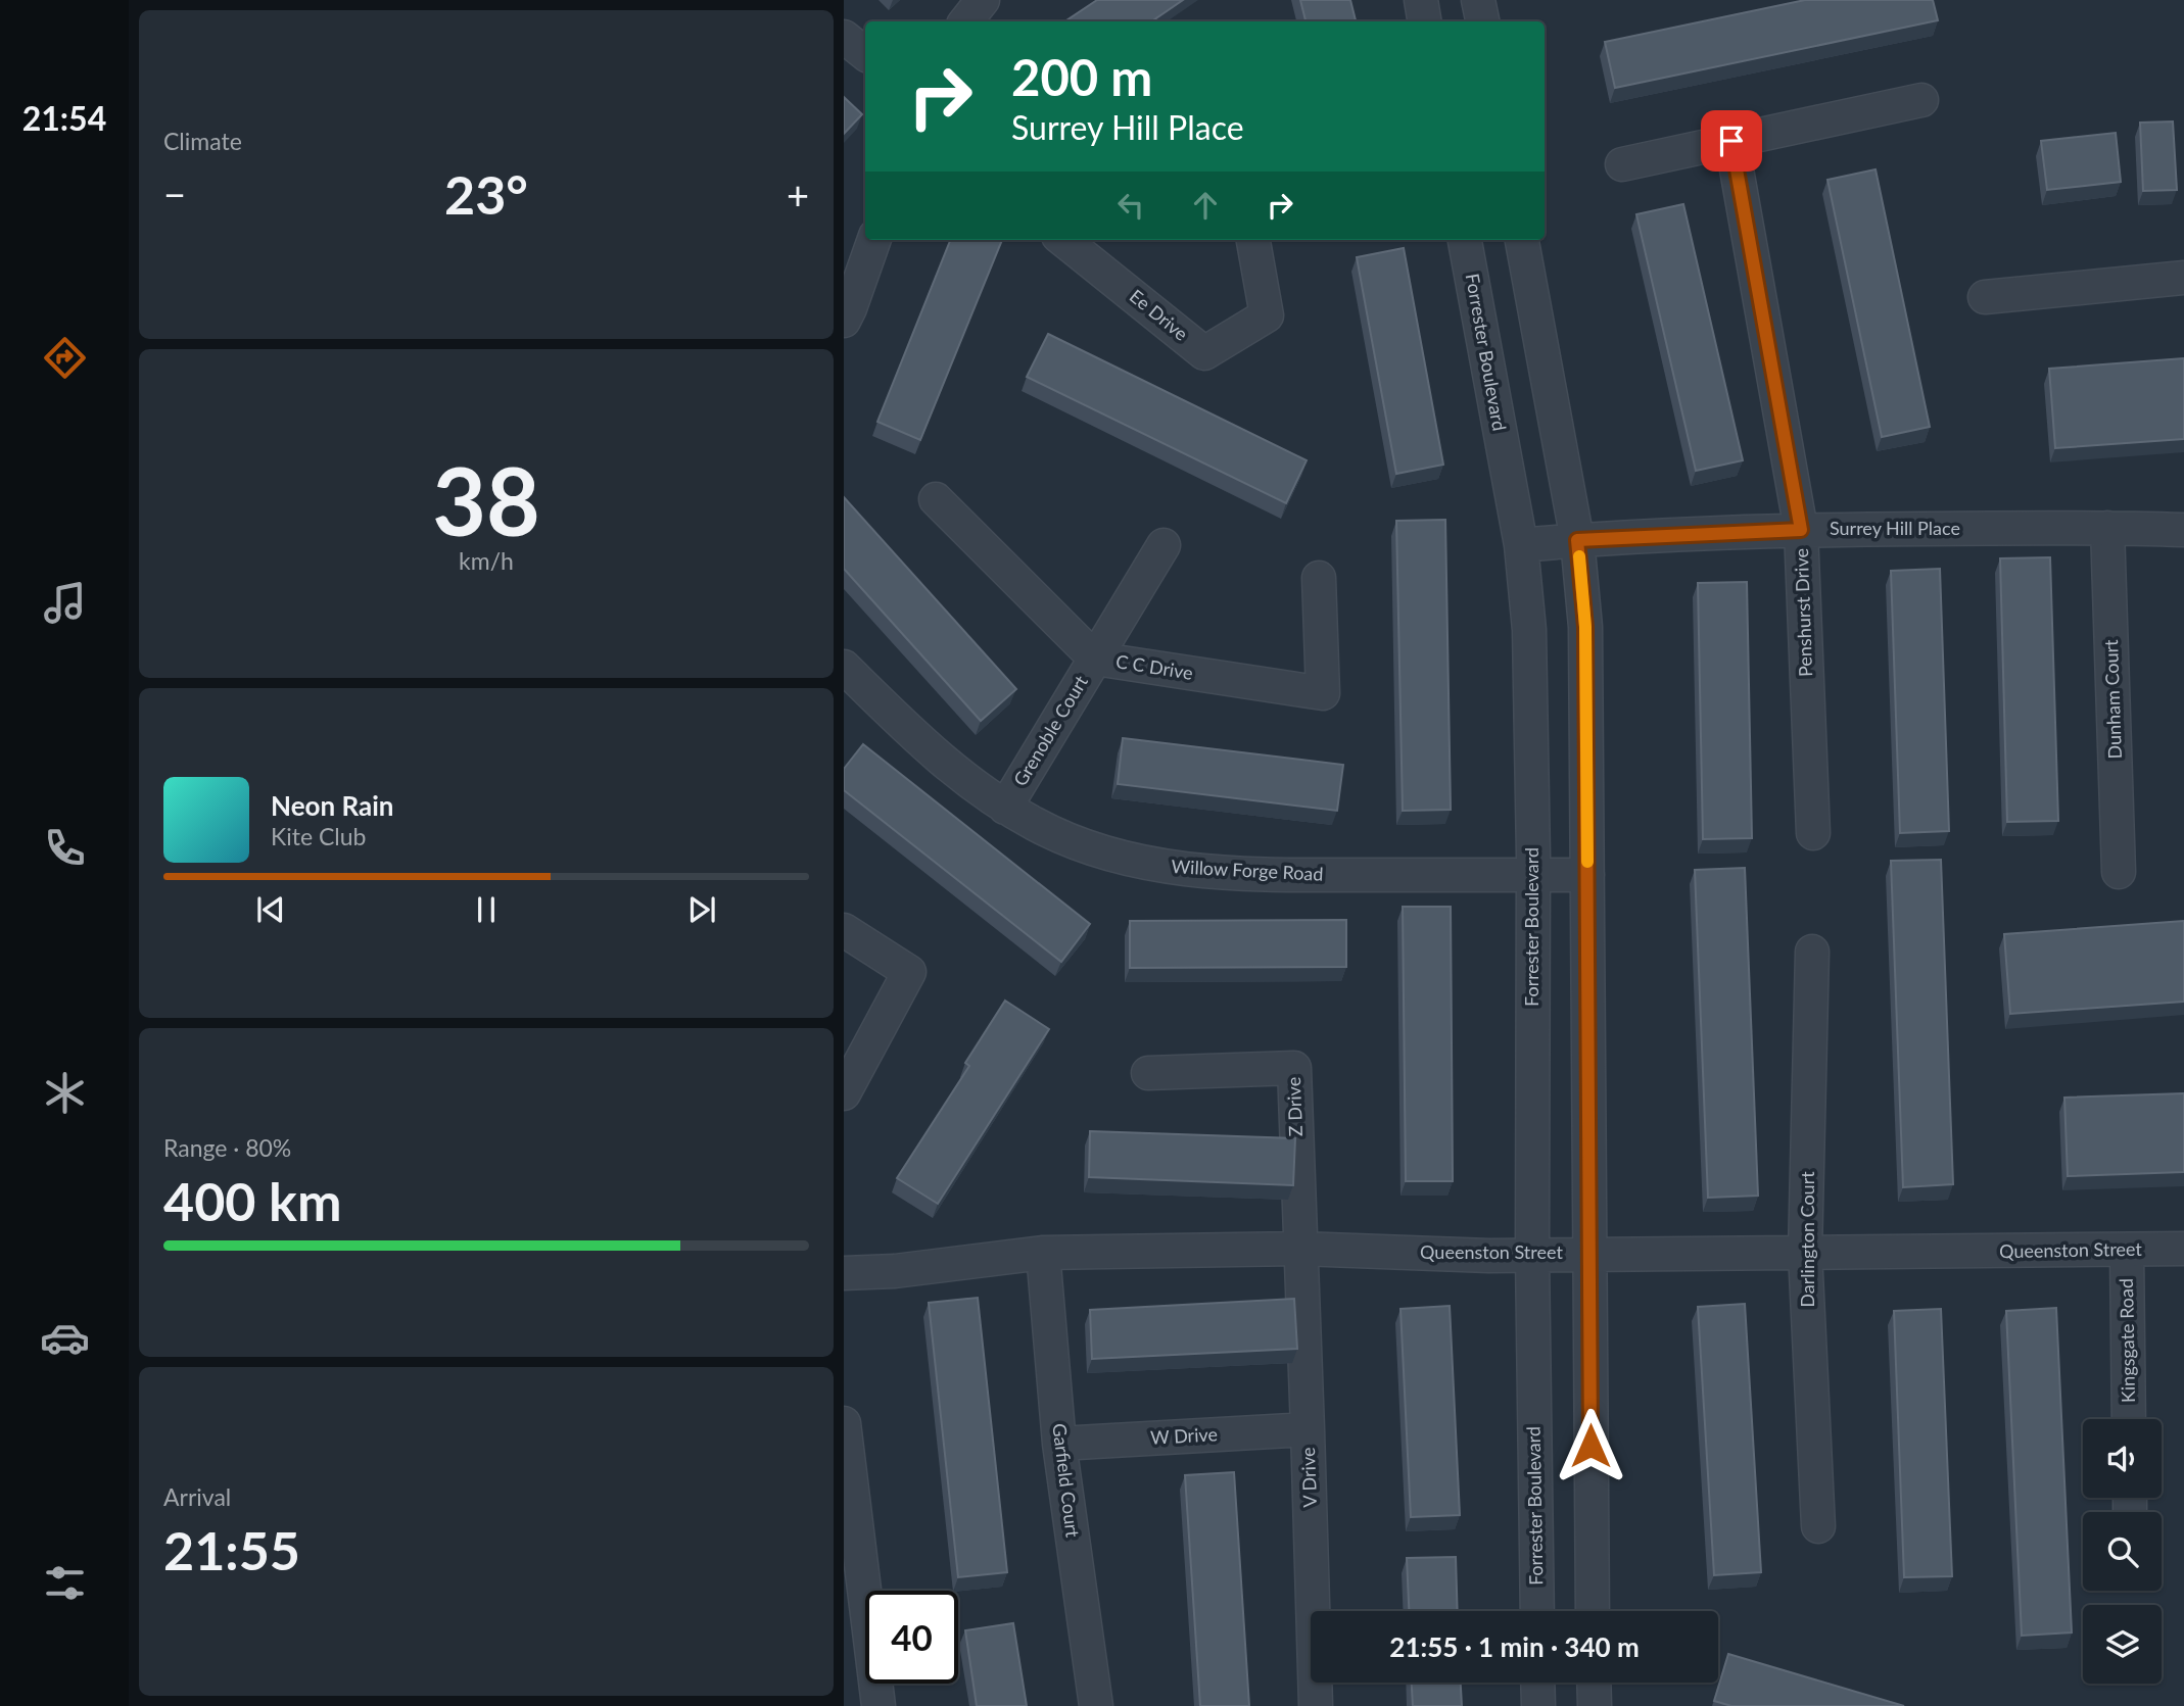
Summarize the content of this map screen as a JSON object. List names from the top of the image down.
{
  "streets": {
    "street": [
      "Ee Drive",
      "Forrester Boulevard",
      "Surrey Hill Place",
      "Penshurst Drive",
      "C C Drive",
      "Dunham Court",
      "Grenoble Court",
      "Willow Forge Road",
      "Z Drive",
      "Darlington Court",
      "Queenston Street",
      "Kingsgate Road",
      "W Drive",
      "V Drive",
      "Garfield Court"
    ]
  },
  "crossings": [
    ["Forrester Boulevard", "Surrey Hill Place"],
    ["Forrester Boulevard", "Willow Forge Road"],
    ["Forrester Boulevard", "Queenston Street"],
    ["Surrey Hill Place", "Penshurst Drive"],
    ["Surrey Hill Place", "Dunham Court"],
    ["C C Drive", "Grenoble Court"],
    ["Grenoble Court", "Willow Forge Road"],
    ["Z Drive", "Queenston Street"],
    ["Z Drive", "V Drive"],
    ["Darlington Court", "Queenston Street"],
    ["Queenston Street", "Kingsgate Road"],
    ["Queenston Street", "V Drive"],
    ["Queenston Street", "Garfield Court"],
    ["W Drive", "V Drive"],
    ["W Drive", "Garfield Court"]
  ],
  "page": {
    "tabs": "21:54",
    "tile": [
      "Climate",
      ["38", "km/h"],
      ["Range · 80%", "400 km"],
      ["Arrival", "21:55"]
    ],
    "turn": ["200 m", "Surrey Hill Place"],
    "heat": ["−", "23°", "+"],
    "song": ["Neon Rain", "Kite Club"],
    "limit": "40",
    "trip": "21:55 · 1 min · 340 m"
  }
}
